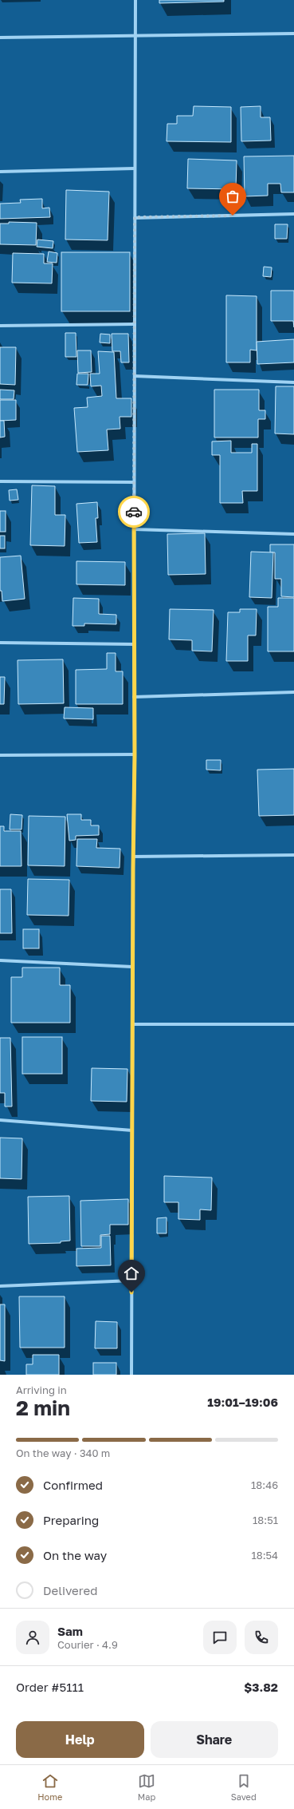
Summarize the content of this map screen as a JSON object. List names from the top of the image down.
{
  "page": {
    "heading": ["2 min", "Arriving in", "19:01–19:06"],
    "panel": [
      "Sam",
      "Courier · 4.9",
      "Order #5111",
      "$3.82"
    ],
    "bar": "On the way · 340 m",
    "list": [
      ["Confirmed", "18:46"],
      ["Preparing", "18:51"],
      ["On the way", "18:54"],
      "Delivered"
    ],
    "buttons": ["Help", "Share"],
    "tabs": ["Home", "Map", "Saved"]
  }
}
